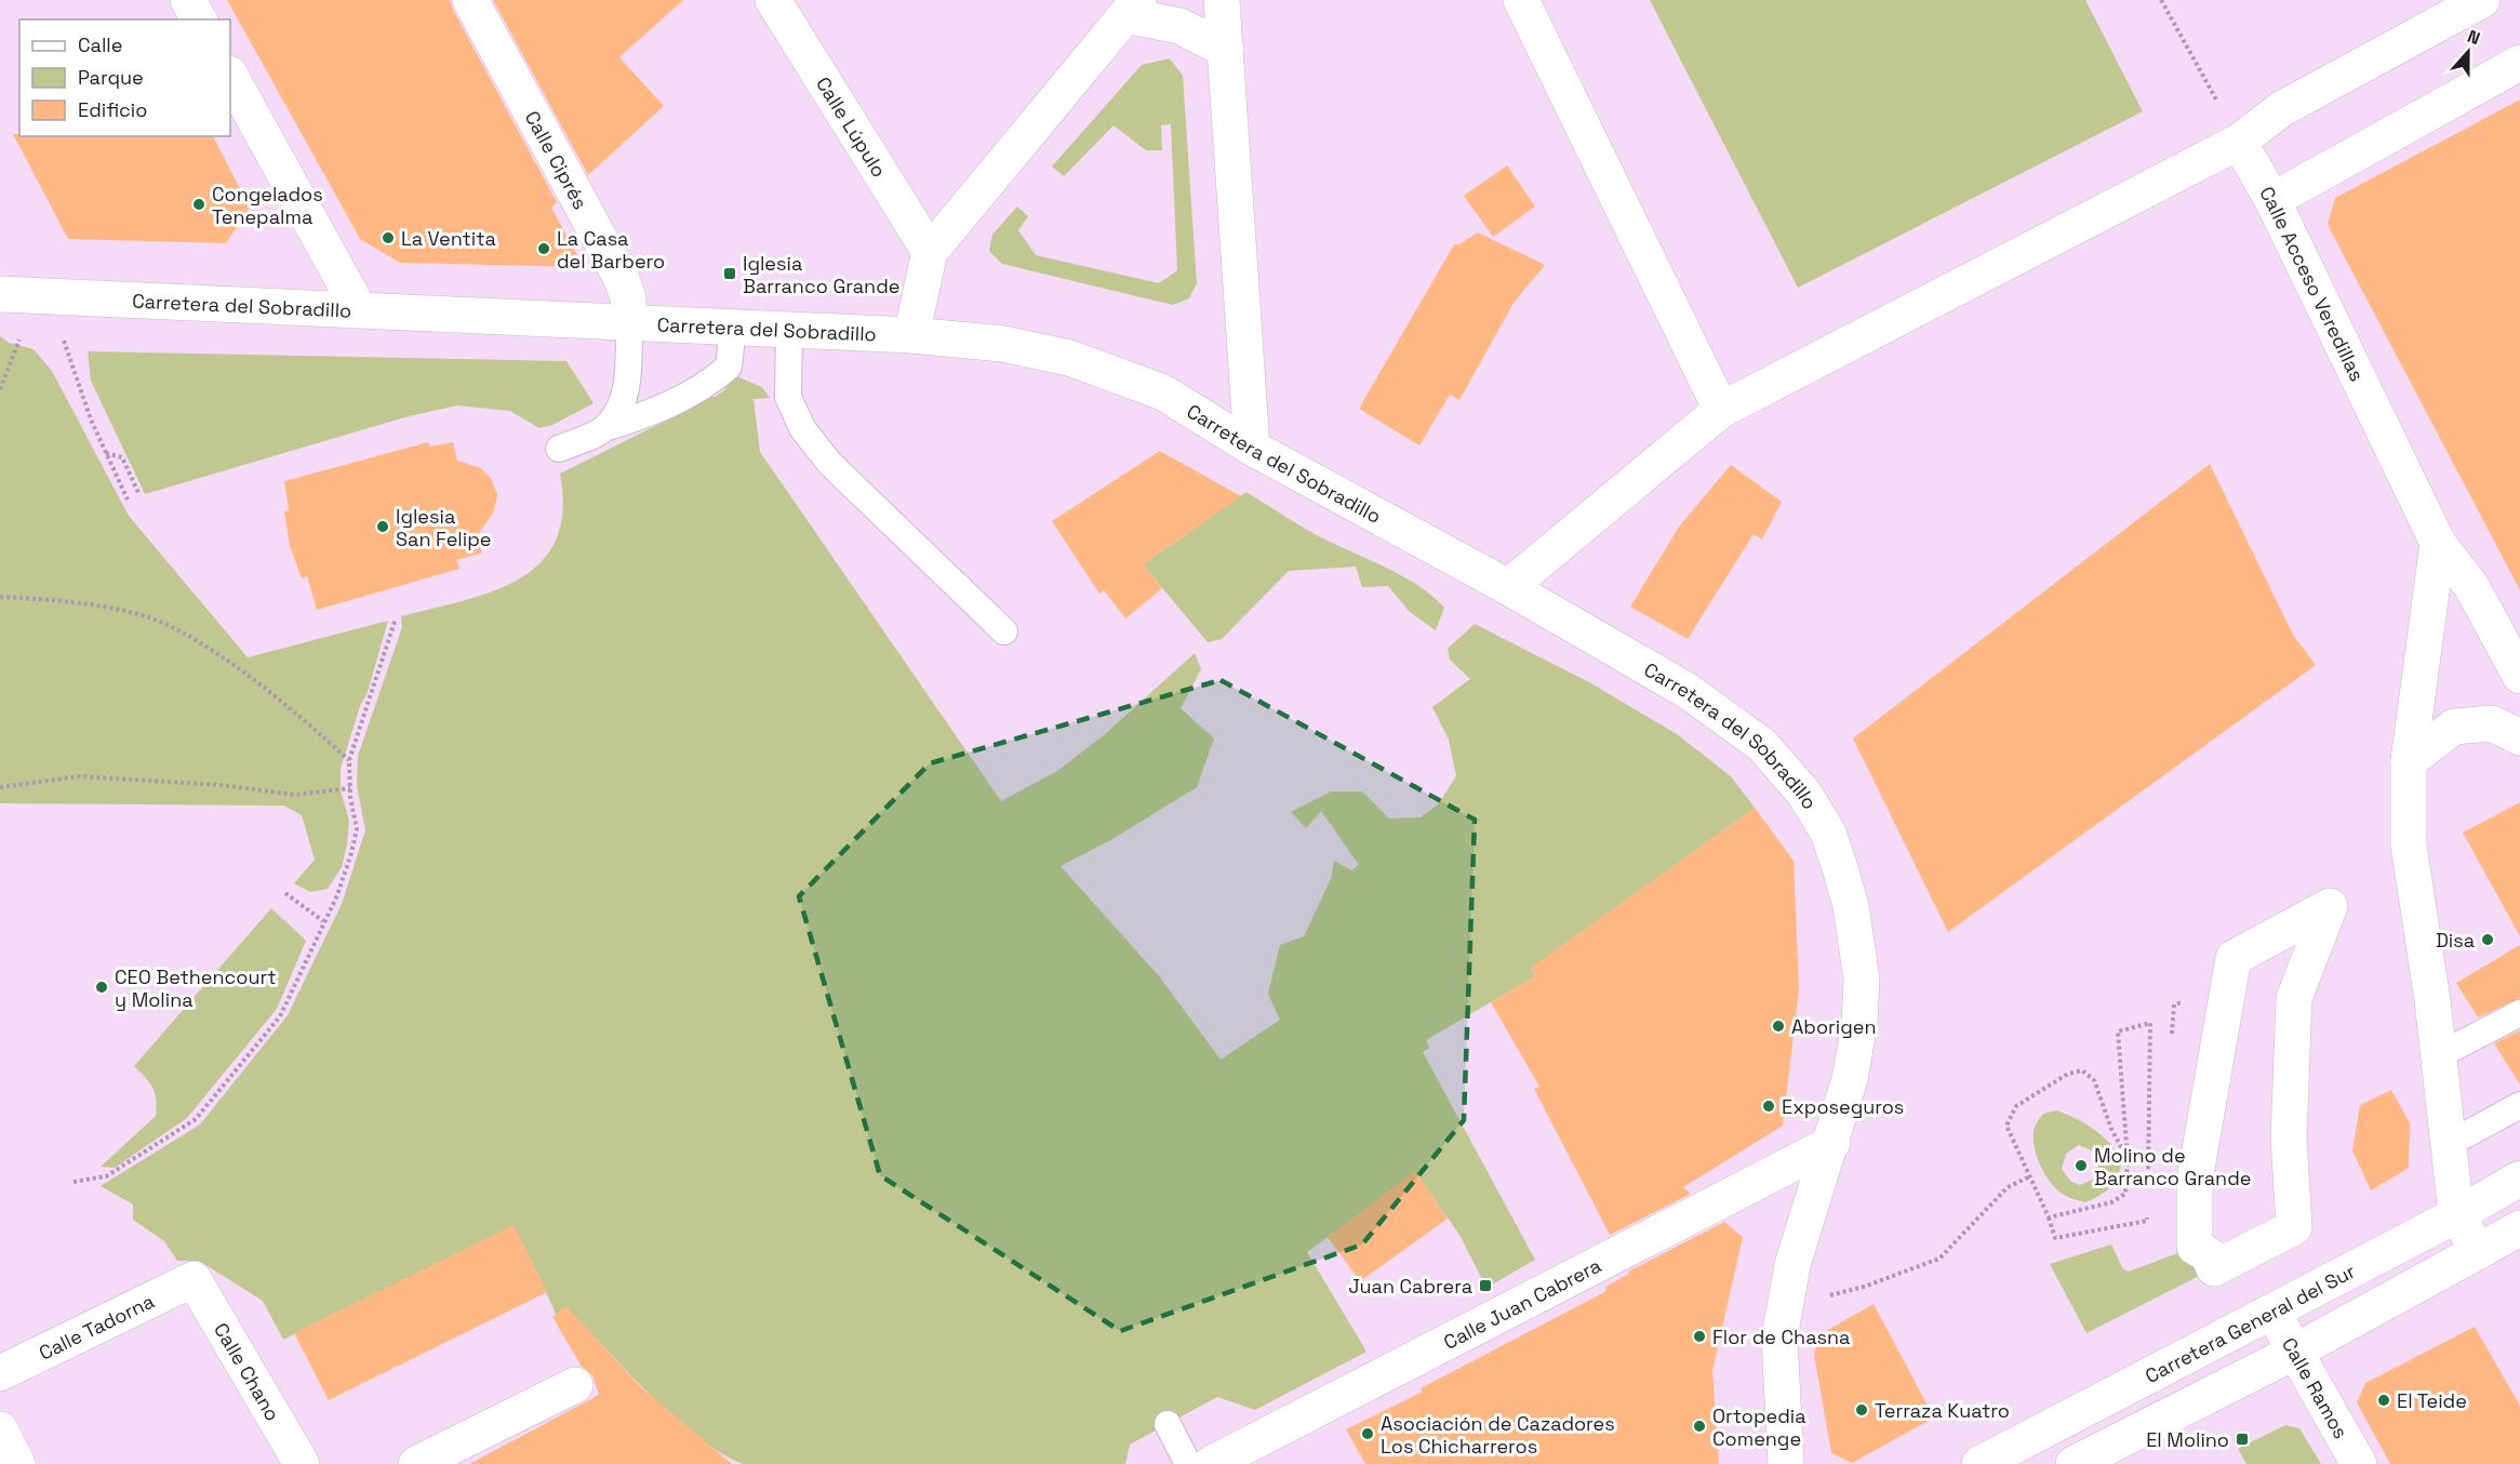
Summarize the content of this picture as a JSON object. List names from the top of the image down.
{
  "streets": {
    "street": [
      "Calle Lúpulo",
      "Calle Ciprés",
      "Calle Acceso Veredillas",
      "Carretera del Sobradillo",
      "Calle Juan Cabrera",
      "Carretera General del Sur",
      "Calle Tadorna",
      "Calle Chano",
      "Calle Ramos"
    ]
  },
  "crossings": [
    ["Calle Ciprés", "Carretera del Sobradillo"],
    ["Carretera del Sobradillo", "Calle Juan Cabrera"],
    ["Carretera General del Sur", "Calle Ramos"],
    ["Calle Tadorna", "Calle Chano"]
  ],
  "places": {
    "other": [
      "Congelados Tenepalma",
      "La Ventita",
      "La Casa del Barbero",
      "Iglesia San Felipe",
      "Disa",
      "CEO Bethencourt y Molina",
      "Aborigen",
      "Exposeguros",
      "Molino de Barranco Grande",
      "Flor de Chasna",
      "El Teide",
      "Terraza Kuatro",
      "Ortopedia Comenge",
      "Asociación de Cazadores Los Chicharreros"
    ],
    "transit": ["Iglesia Barranco Grande", "Juan Cabrera", "El Molino"]
  },
  "legend": ["Calle", "Parque", "Edificio"],
  "north": "top"
}
